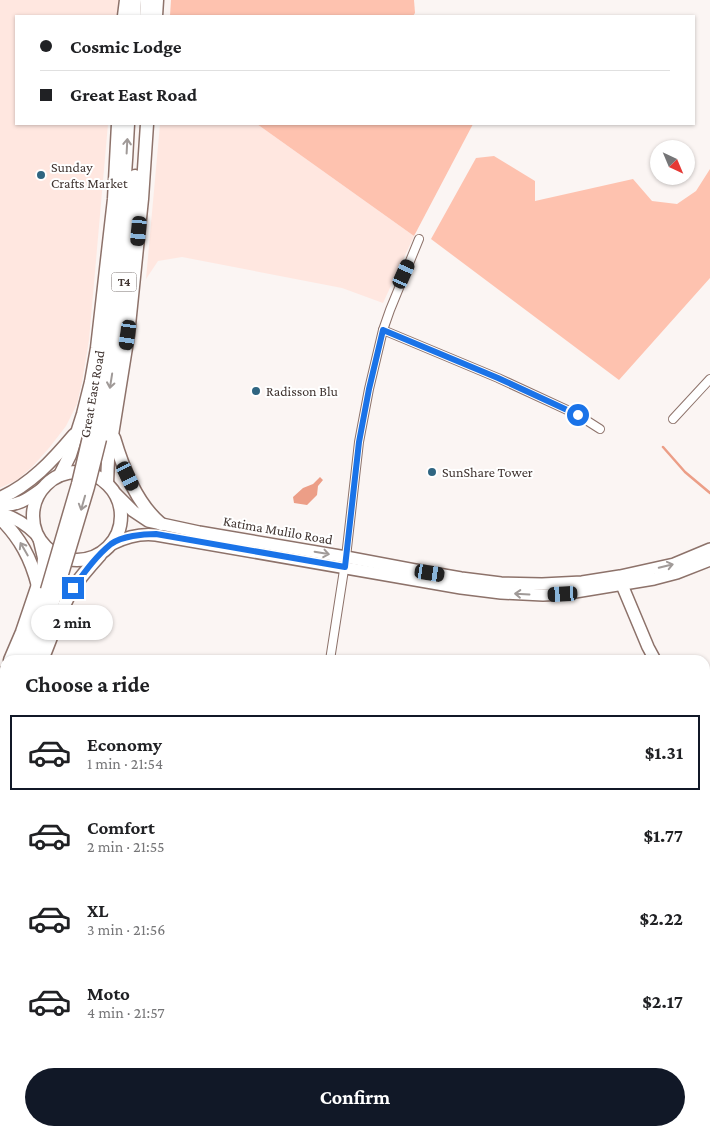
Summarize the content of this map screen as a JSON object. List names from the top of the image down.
{
  "streets": {
    "main road": ["T4", "Great East Road", "Katima Mulilo Road"]
  },
  "crossings": [
    ["Great East Road", "Katima Mulilo Road"]
  ],
  "places": ["Sunday Crafts Market", "Radisson Blu", "SunShare Tower"],
  "north": "bottom right",
  "page": {
    "banner": ["Cosmic Lodge", "Great East Road"],
    "bubble": "2 min",
    "heading": "Choose a ride",
    "list": [
      {
        "name": "Economy",
        "note": "1 min · 21:54",
        "value": "$1.31"
      },
      {
        "name": "Comfort",
        "note": "2 min · 21:55",
        "value": "$1.77"
      },
      {
        "name": "XL",
        "note": "3 min · 21:56",
        "value": "$2.22"
      },
      {
        "name": "Moto",
        "note": "4 min · 21:57",
        "value": "$2.17"
      }
    ],
    "buttons": "Confirm"
  }
}
